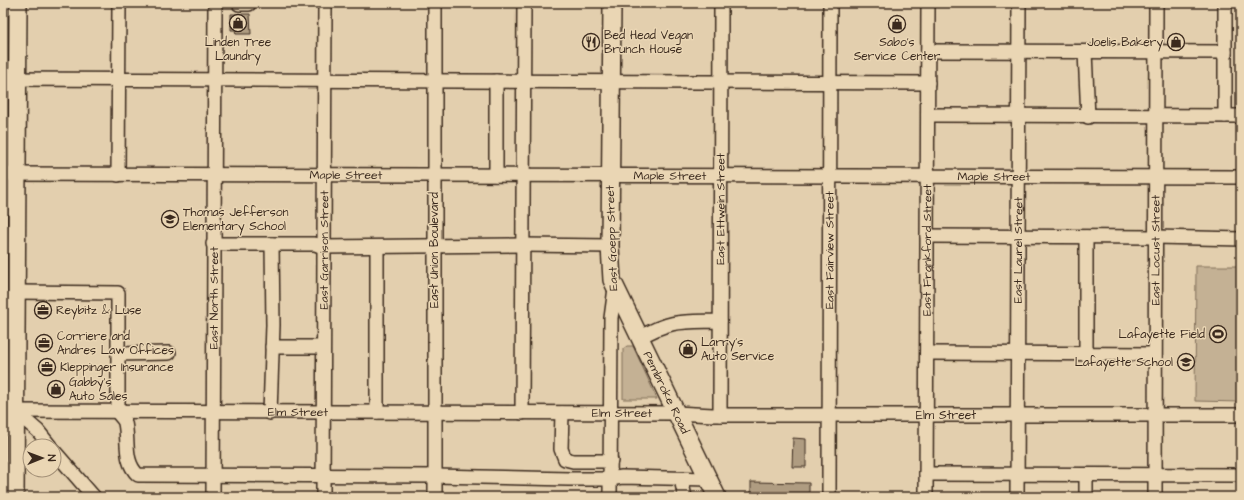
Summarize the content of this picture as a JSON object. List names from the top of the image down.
{
  "streets": {
    "main road": ["East Goepp Street", "Pembroke Road"],
    "street": [
      "Maple Street",
      "East Ettwein Street",
      "East Garrison Street",
      "East Union Boulevard",
      "East Fairview Street",
      "East Frankford Street",
      "East Laurel Street",
      "East Locust Street",
      "East North Street",
      "Elm Street"
    ]
  },
  "crossings": [
    ["Maple Street", "East Ettwein Street"],
    ["Maple Street", "East Goepp Street"],
    ["Maple Street", "East Garrison Street"],
    ["Maple Street", "East Union Boulevard"],
    ["Maple Street", "East Fairview Street"],
    ["Maple Street", "East Frankford Street"],
    ["Maple Street", "East Laurel Street"],
    ["Maple Street", "East Locust Street"],
    ["Maple Street", "East North Street"],
    ["East Ettwein Street", "Elm Street"],
    ["East Goepp Street", "Pembroke Road"],
    ["East Goepp Street", "Elm Street"],
    ["East Garrison Street", "Elm Street"],
    ["East Union Boulevard", "Elm Street"],
    ["East Fairview Street", "Elm Street"],
    ["East Frankford Street", "Elm Street"],
    ["East Laurel Street", "Elm Street"],
    ["East Locust Street", "Elm Street"],
    ["East North Street", "Elm Street"],
    ["Pembroke Road", "Elm Street"]
  ],
  "places": {
    "shop": [
      "Linden Tree Laundry",
      "Sabo's Service Center",
      "Joelis Bakery",
      "Larry's Auto Service",
      "Gabby's Auto Sales"
    ],
    "restaurant": ["Bed Head Vegan Brunch House"],
    "school or university": ["Thomas Jefferson Elementary School", "Lafayette School"],
    "office": ["Reybitz & Luse", "Corriere and Andres Law Offices", "Kleppinger Insurance"],
    "sports": ["Lafayette Field"]
  },
  "north": "right"
}
